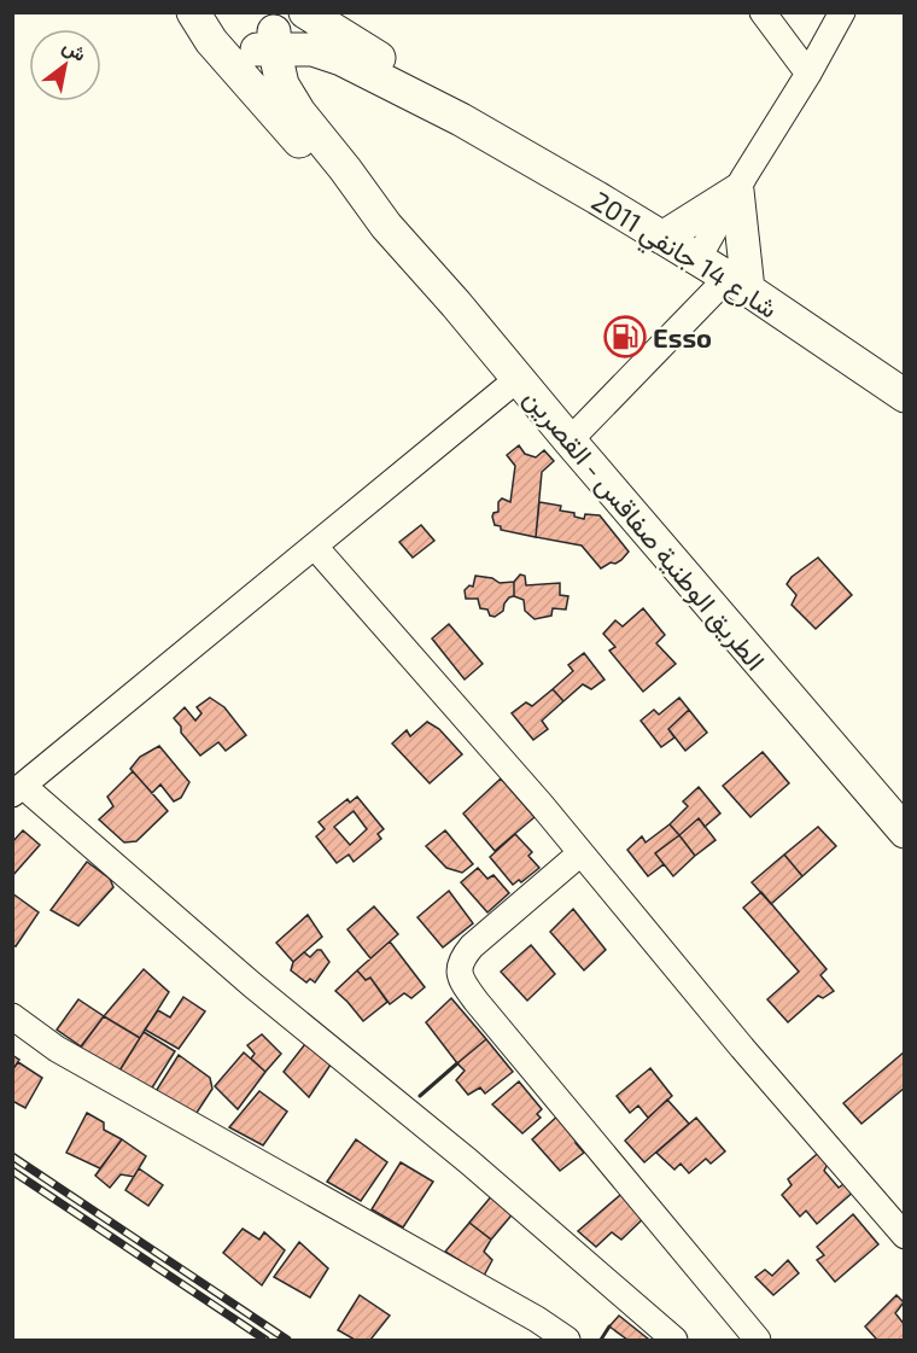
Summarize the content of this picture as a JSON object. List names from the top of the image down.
{
  "streets": {
    "main road": ["شارع 14 جانفي 2011", "الطريق الوطنية صفاقس - القصرين"]
  },
  "crossings": [
    ["شارع 14 جانفي 2011", "الطريق الوطنية صفاقس - القصرين"]
  ],
  "places": {
    "fuel station": ["Esso"]
  },
  "north": "top right"
}
